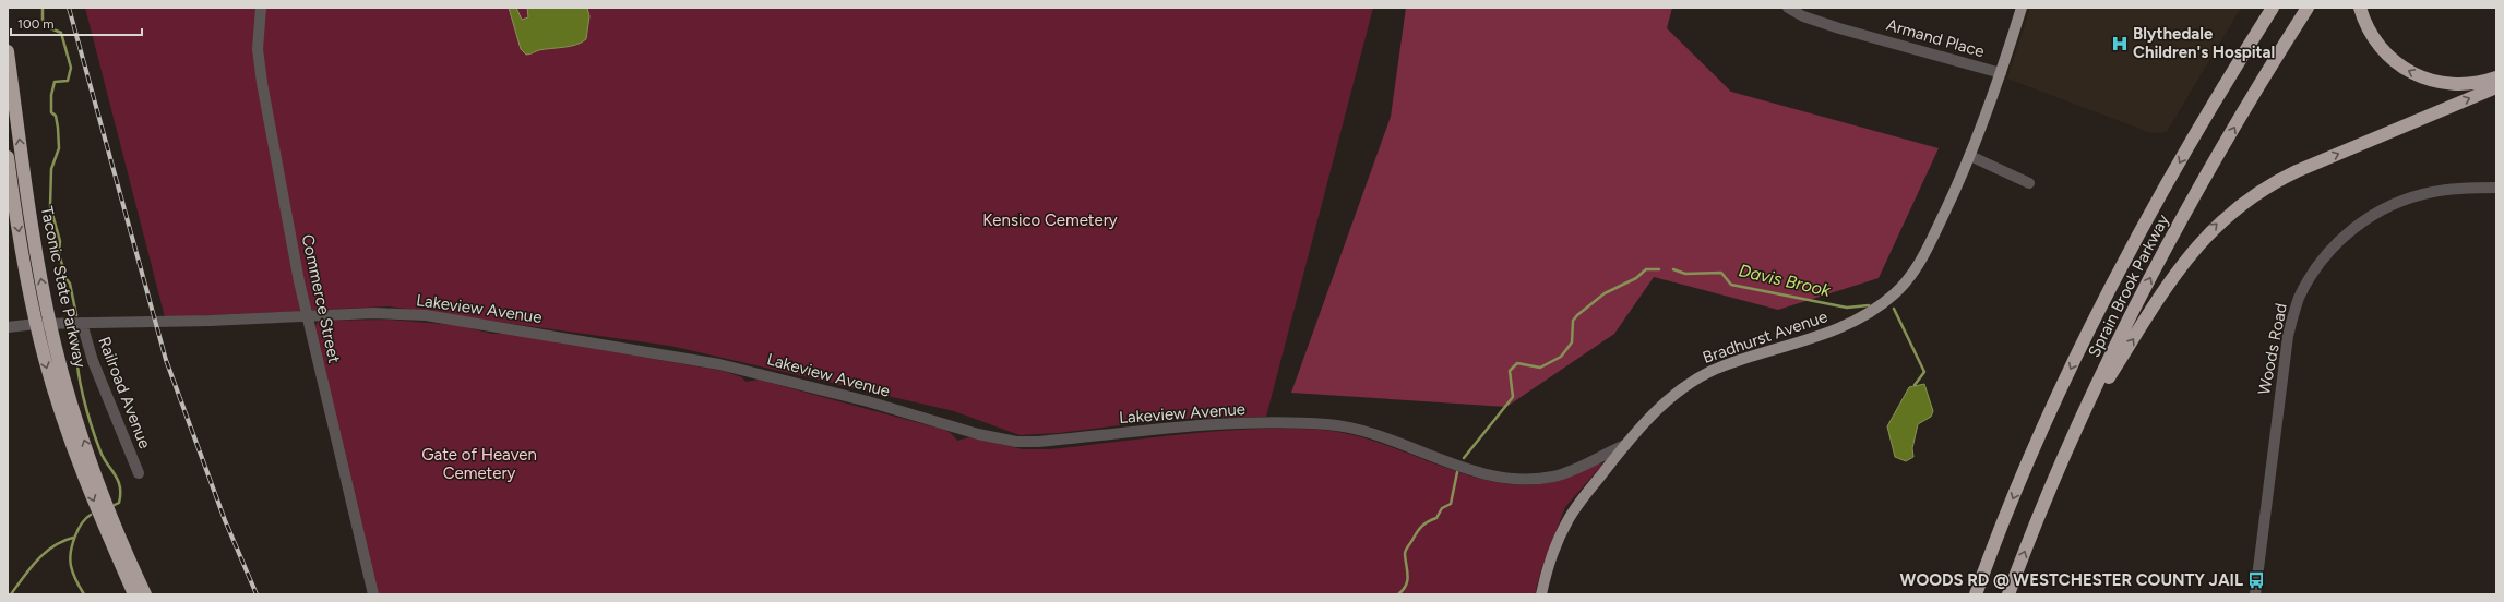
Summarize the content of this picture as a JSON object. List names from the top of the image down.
{
  "streets": {
    "highway": ["Sprain Brook Parkway", "Taconic State Parkway"],
    "main road": ["Bradhurst Avenue"],
    "street": [
      "Armand Place",
      "Commerce Street",
      "Lakeview Avenue",
      "Woods Road",
      "Railroad Avenue"
    ]
  },
  "crossings": [
    ["Armand Place", "Bradhurst Avenue"],
    ["Taconic State Parkway", "Lakeview Avenue"],
    ["Commerce Street", "Lakeview Avenue"],
    ["Lakeview Avenue", "Bradhurst Avenue"],
    ["Lakeview Avenue", "Railroad Avenue"]
  ],
  "water": ["Davis Brook"],
  "parks": ["Kensico Cemetery", "Gate of Heaven Cemetery"],
  "places": {
    "hospital": ["Blythedale Children's Hospital"],
    "bus stop": ["WOODS RD @ WESTCHESTER COUNTY JAIL"]
  },
  "scale_bar": "100 m"
}
